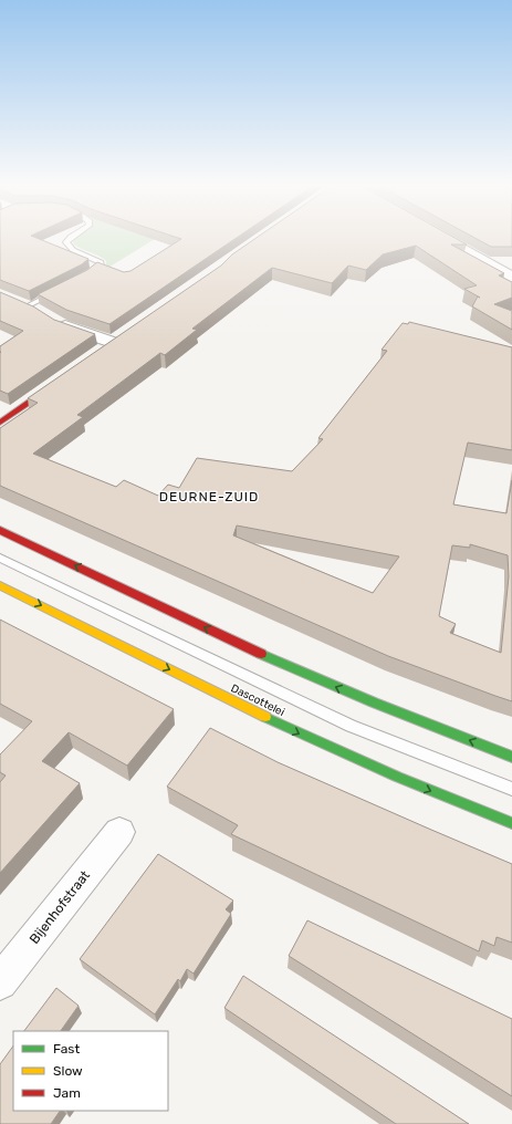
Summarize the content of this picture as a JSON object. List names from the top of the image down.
{
  "streets": {
    "street": ["Dascottelei", "Bijenhofstraat"]
  },
  "districts": ["DEURNE-ZUID"],
  "legend": ["Fast", "Slow", "Jam"]
}
